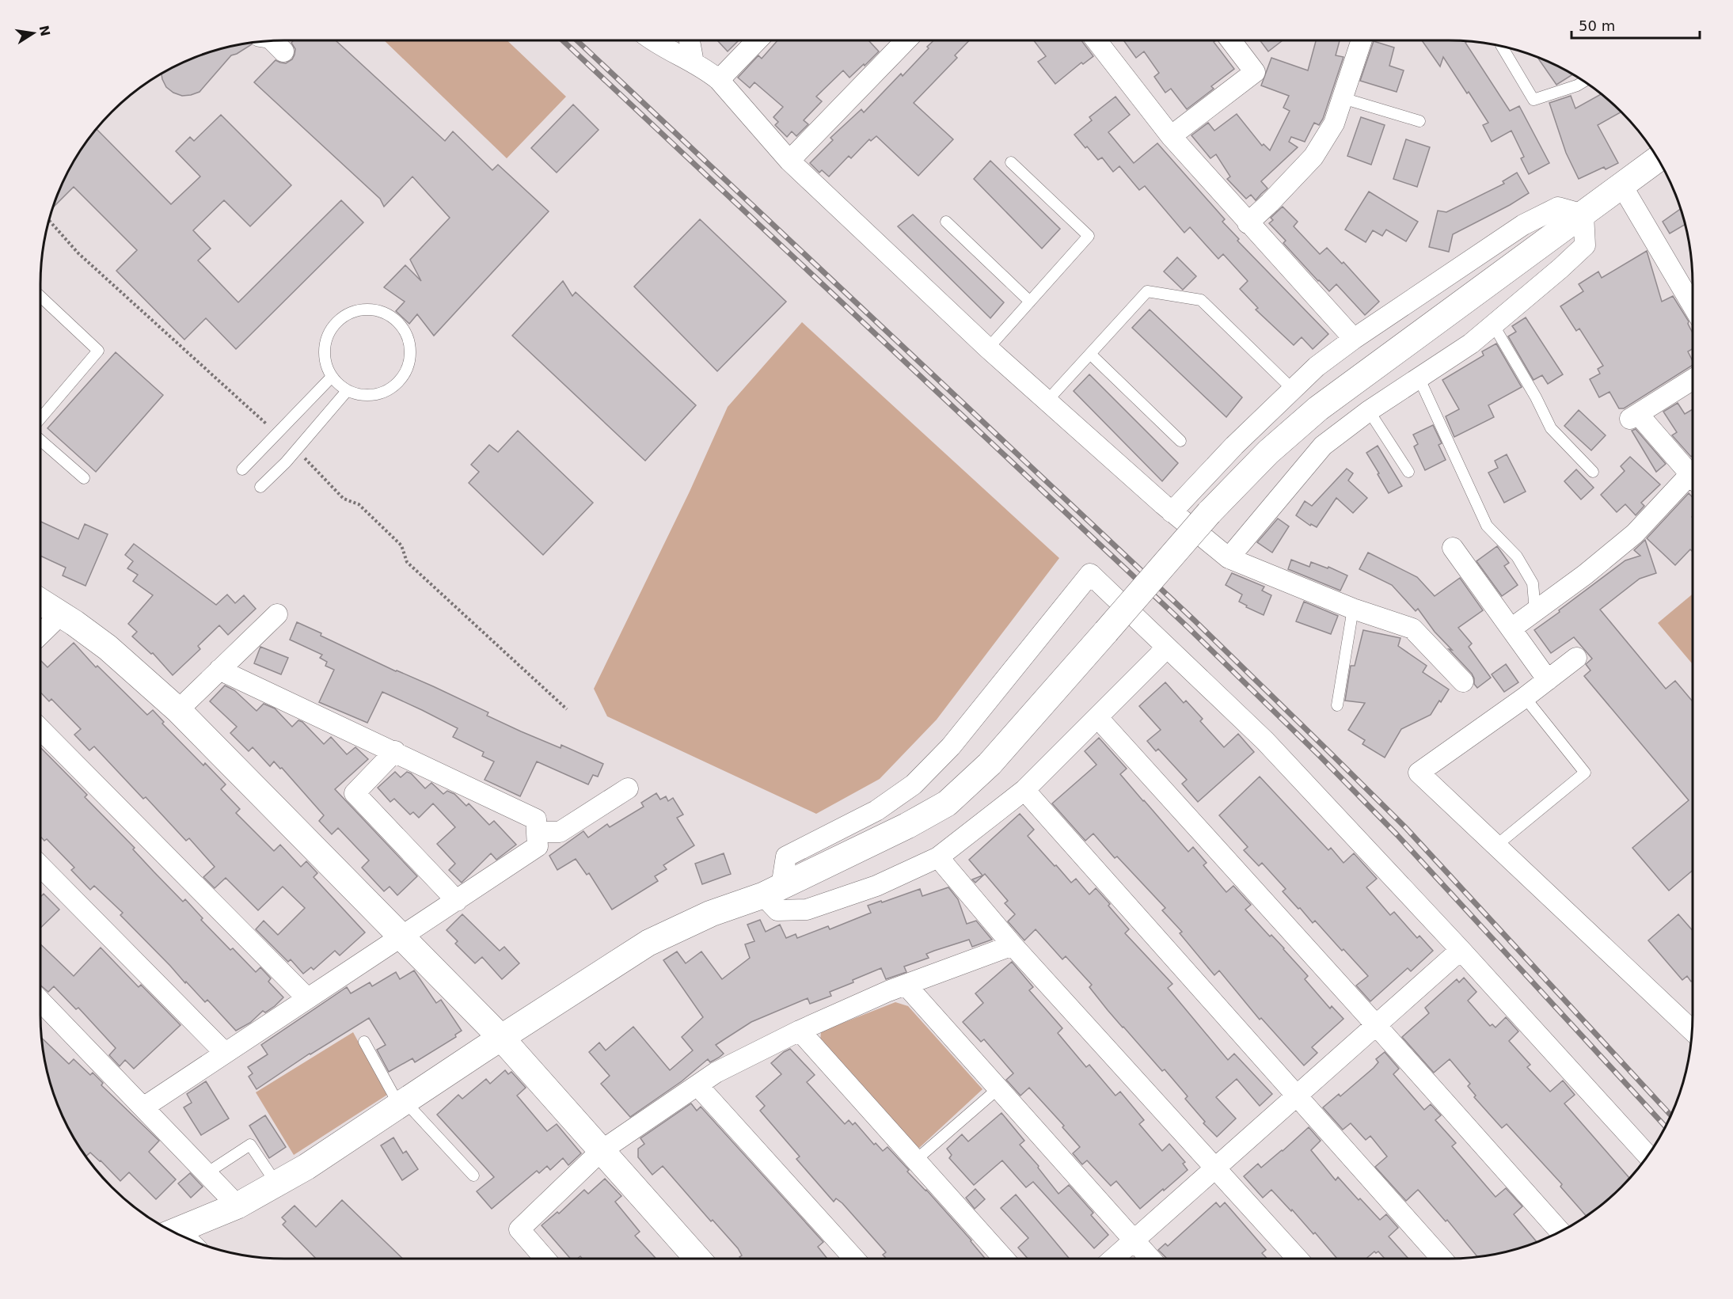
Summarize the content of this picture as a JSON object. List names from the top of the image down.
{
  "scale_bar": "50 m",
  "north": "right"
}
